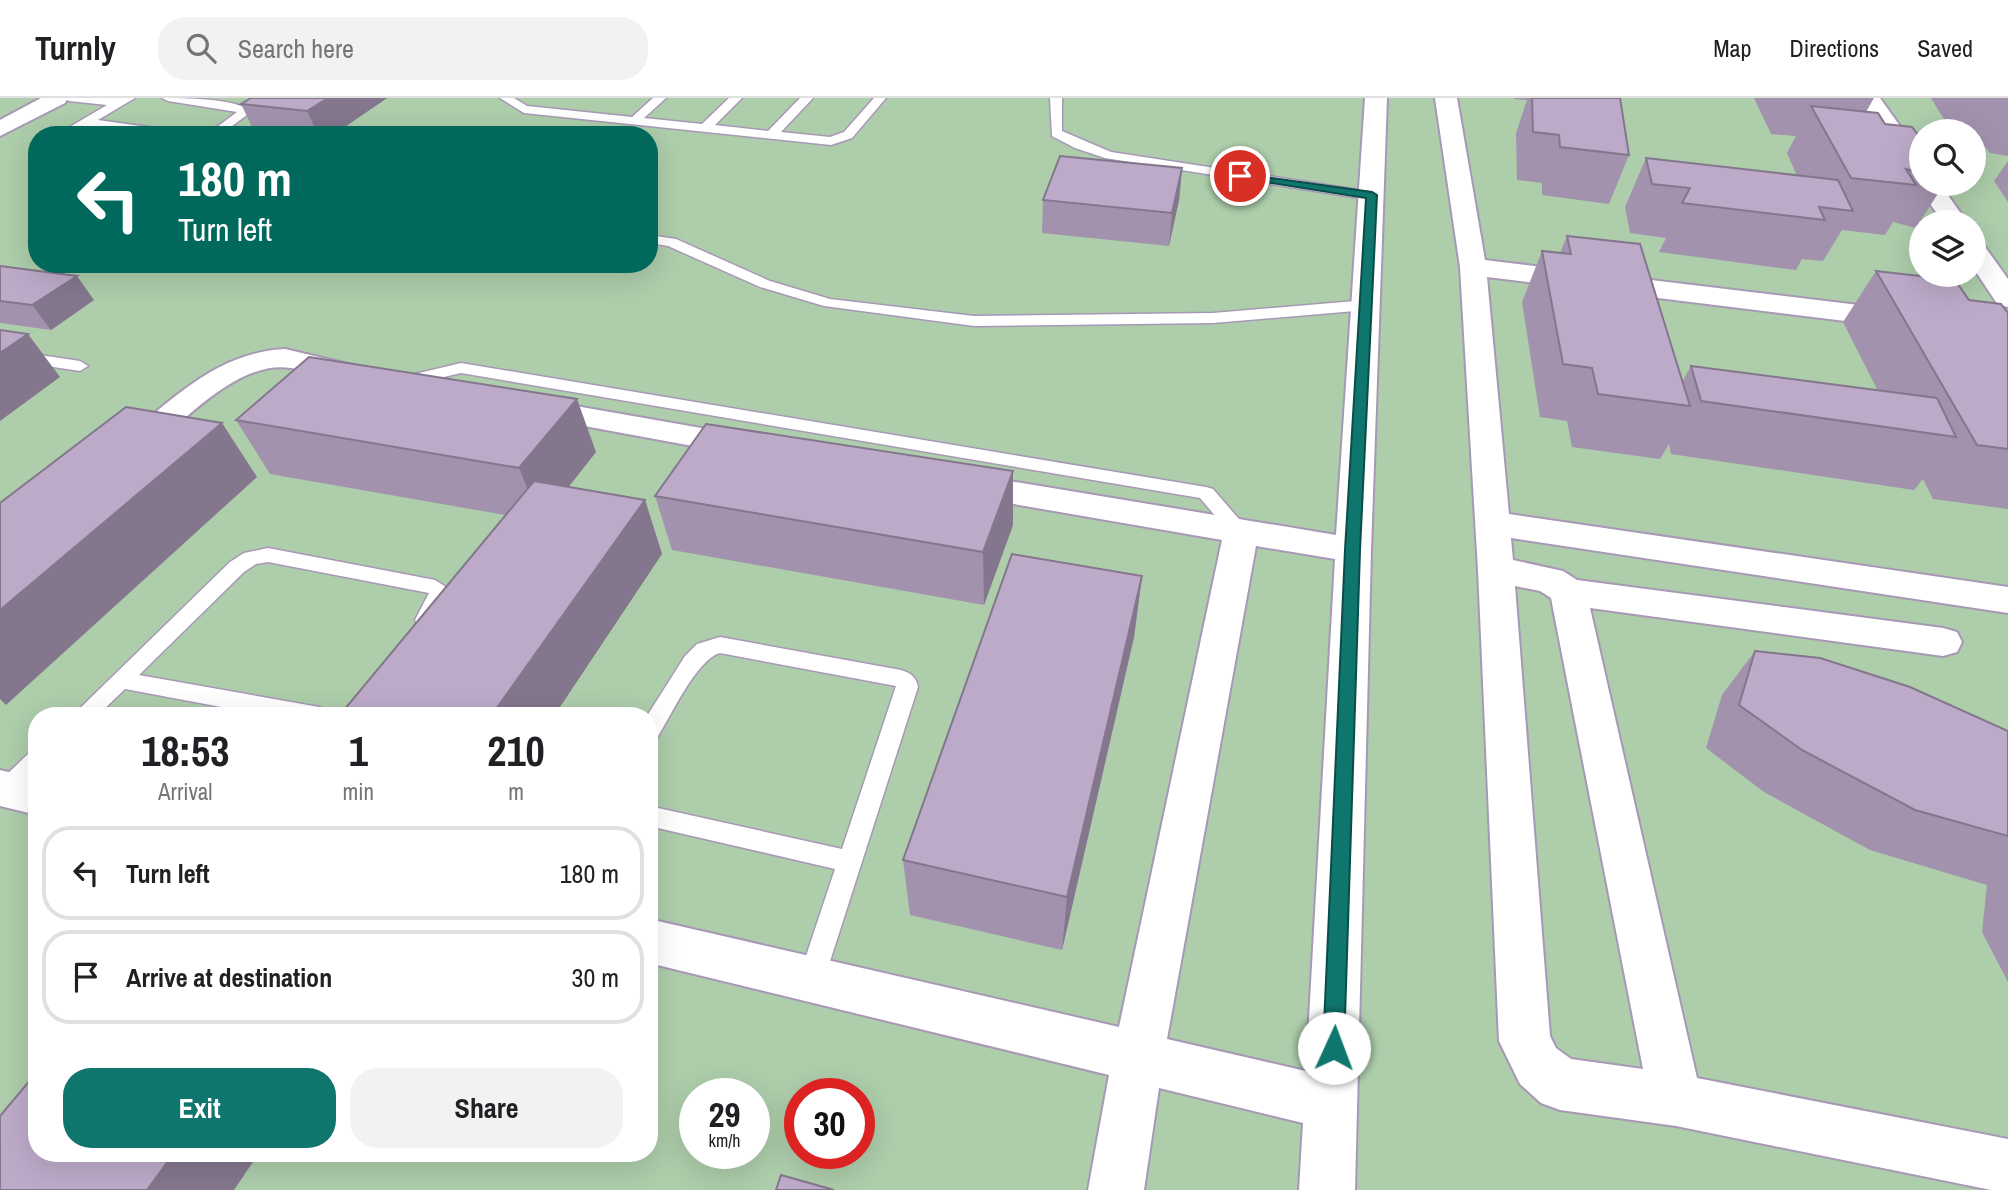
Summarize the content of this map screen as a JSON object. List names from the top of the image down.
{
  "page": {
    "header": "Turnly",
    "search": "Search here",
    "nav": ["Map", "Directions", "Saved"],
    "turn": ["180 m", "Turn left"],
    "eta": [
      "18:53",
      "Arrival",
      "1",
      "min",
      "210",
      "m"
    ],
    "list": [
      {
        "name": "Turn left",
        "value": "180 m"
      },
      {
        "name": "Arrive at destination",
        "value": "30 m"
      }
    ],
    "buttons": ["Exit", "Share"],
    "speed": "29 km/h",
    "limit": "30"
  }
}
